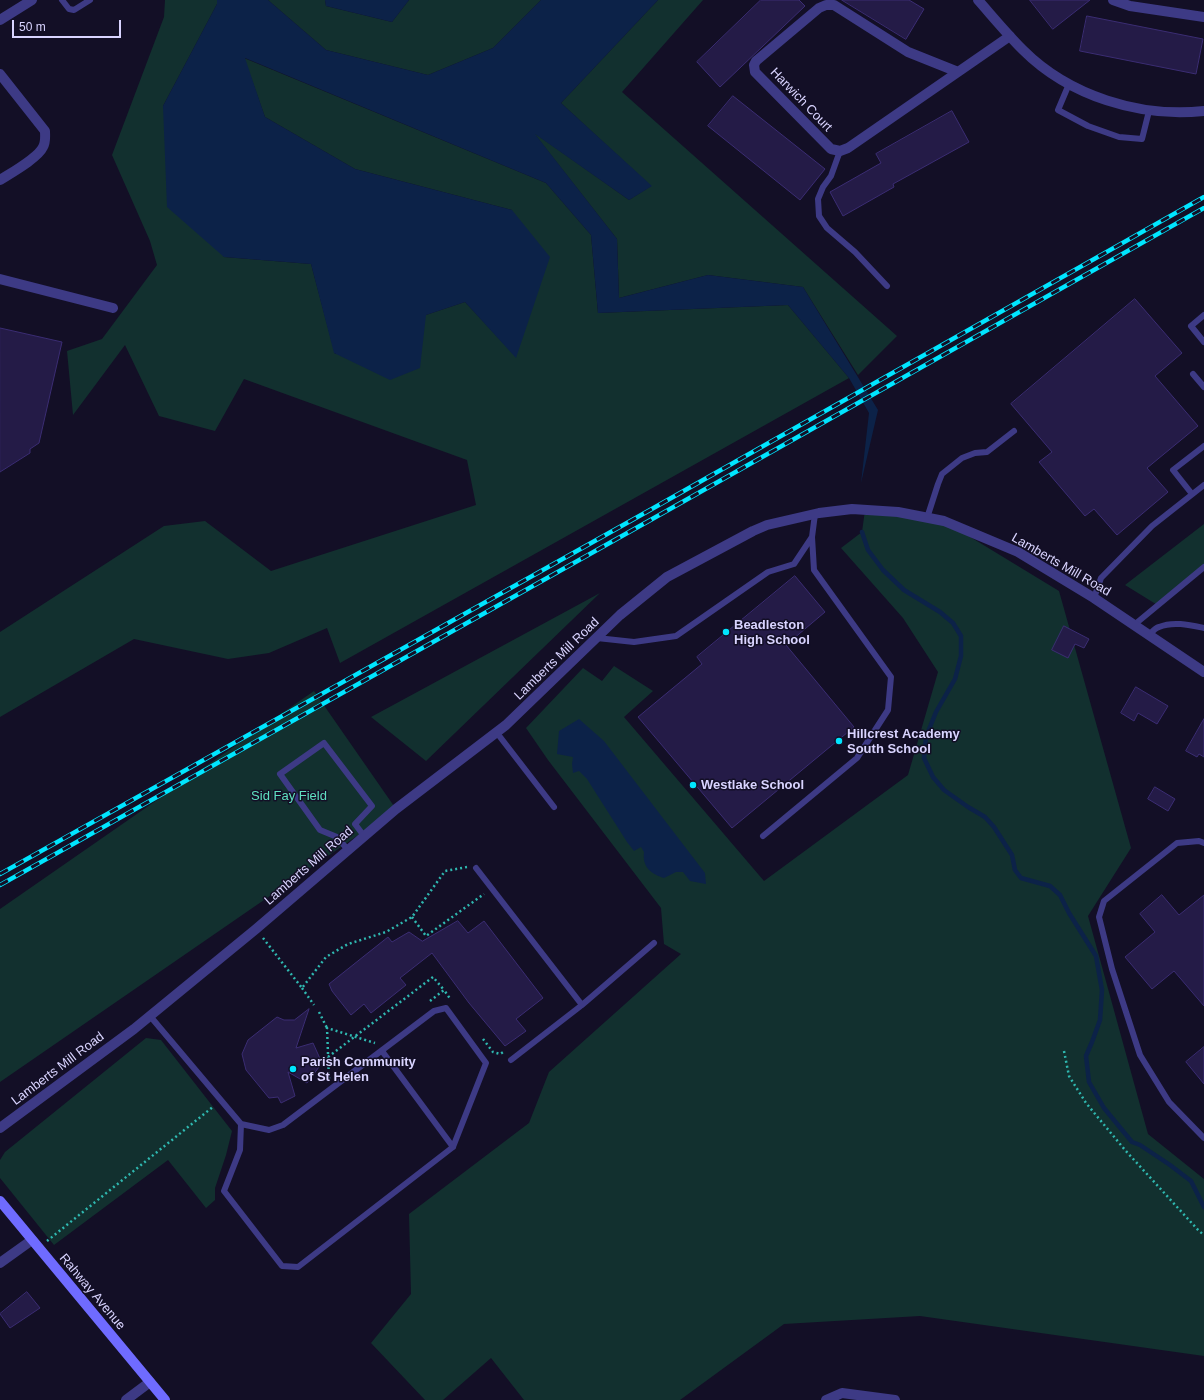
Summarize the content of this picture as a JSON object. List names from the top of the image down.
{
  "streets": {
    "street": ["Harwich Court", "Lamberts Mill Road", "Rahway Avenue"]
  },
  "parks": ["Sid Fay Field"],
  "places": [
    "Beadleston High School",
    "Hillcrest Academy South School",
    "Westlake School",
    "Parish Community of St Helen"
  ],
  "scale_bar": "50 m"
}
